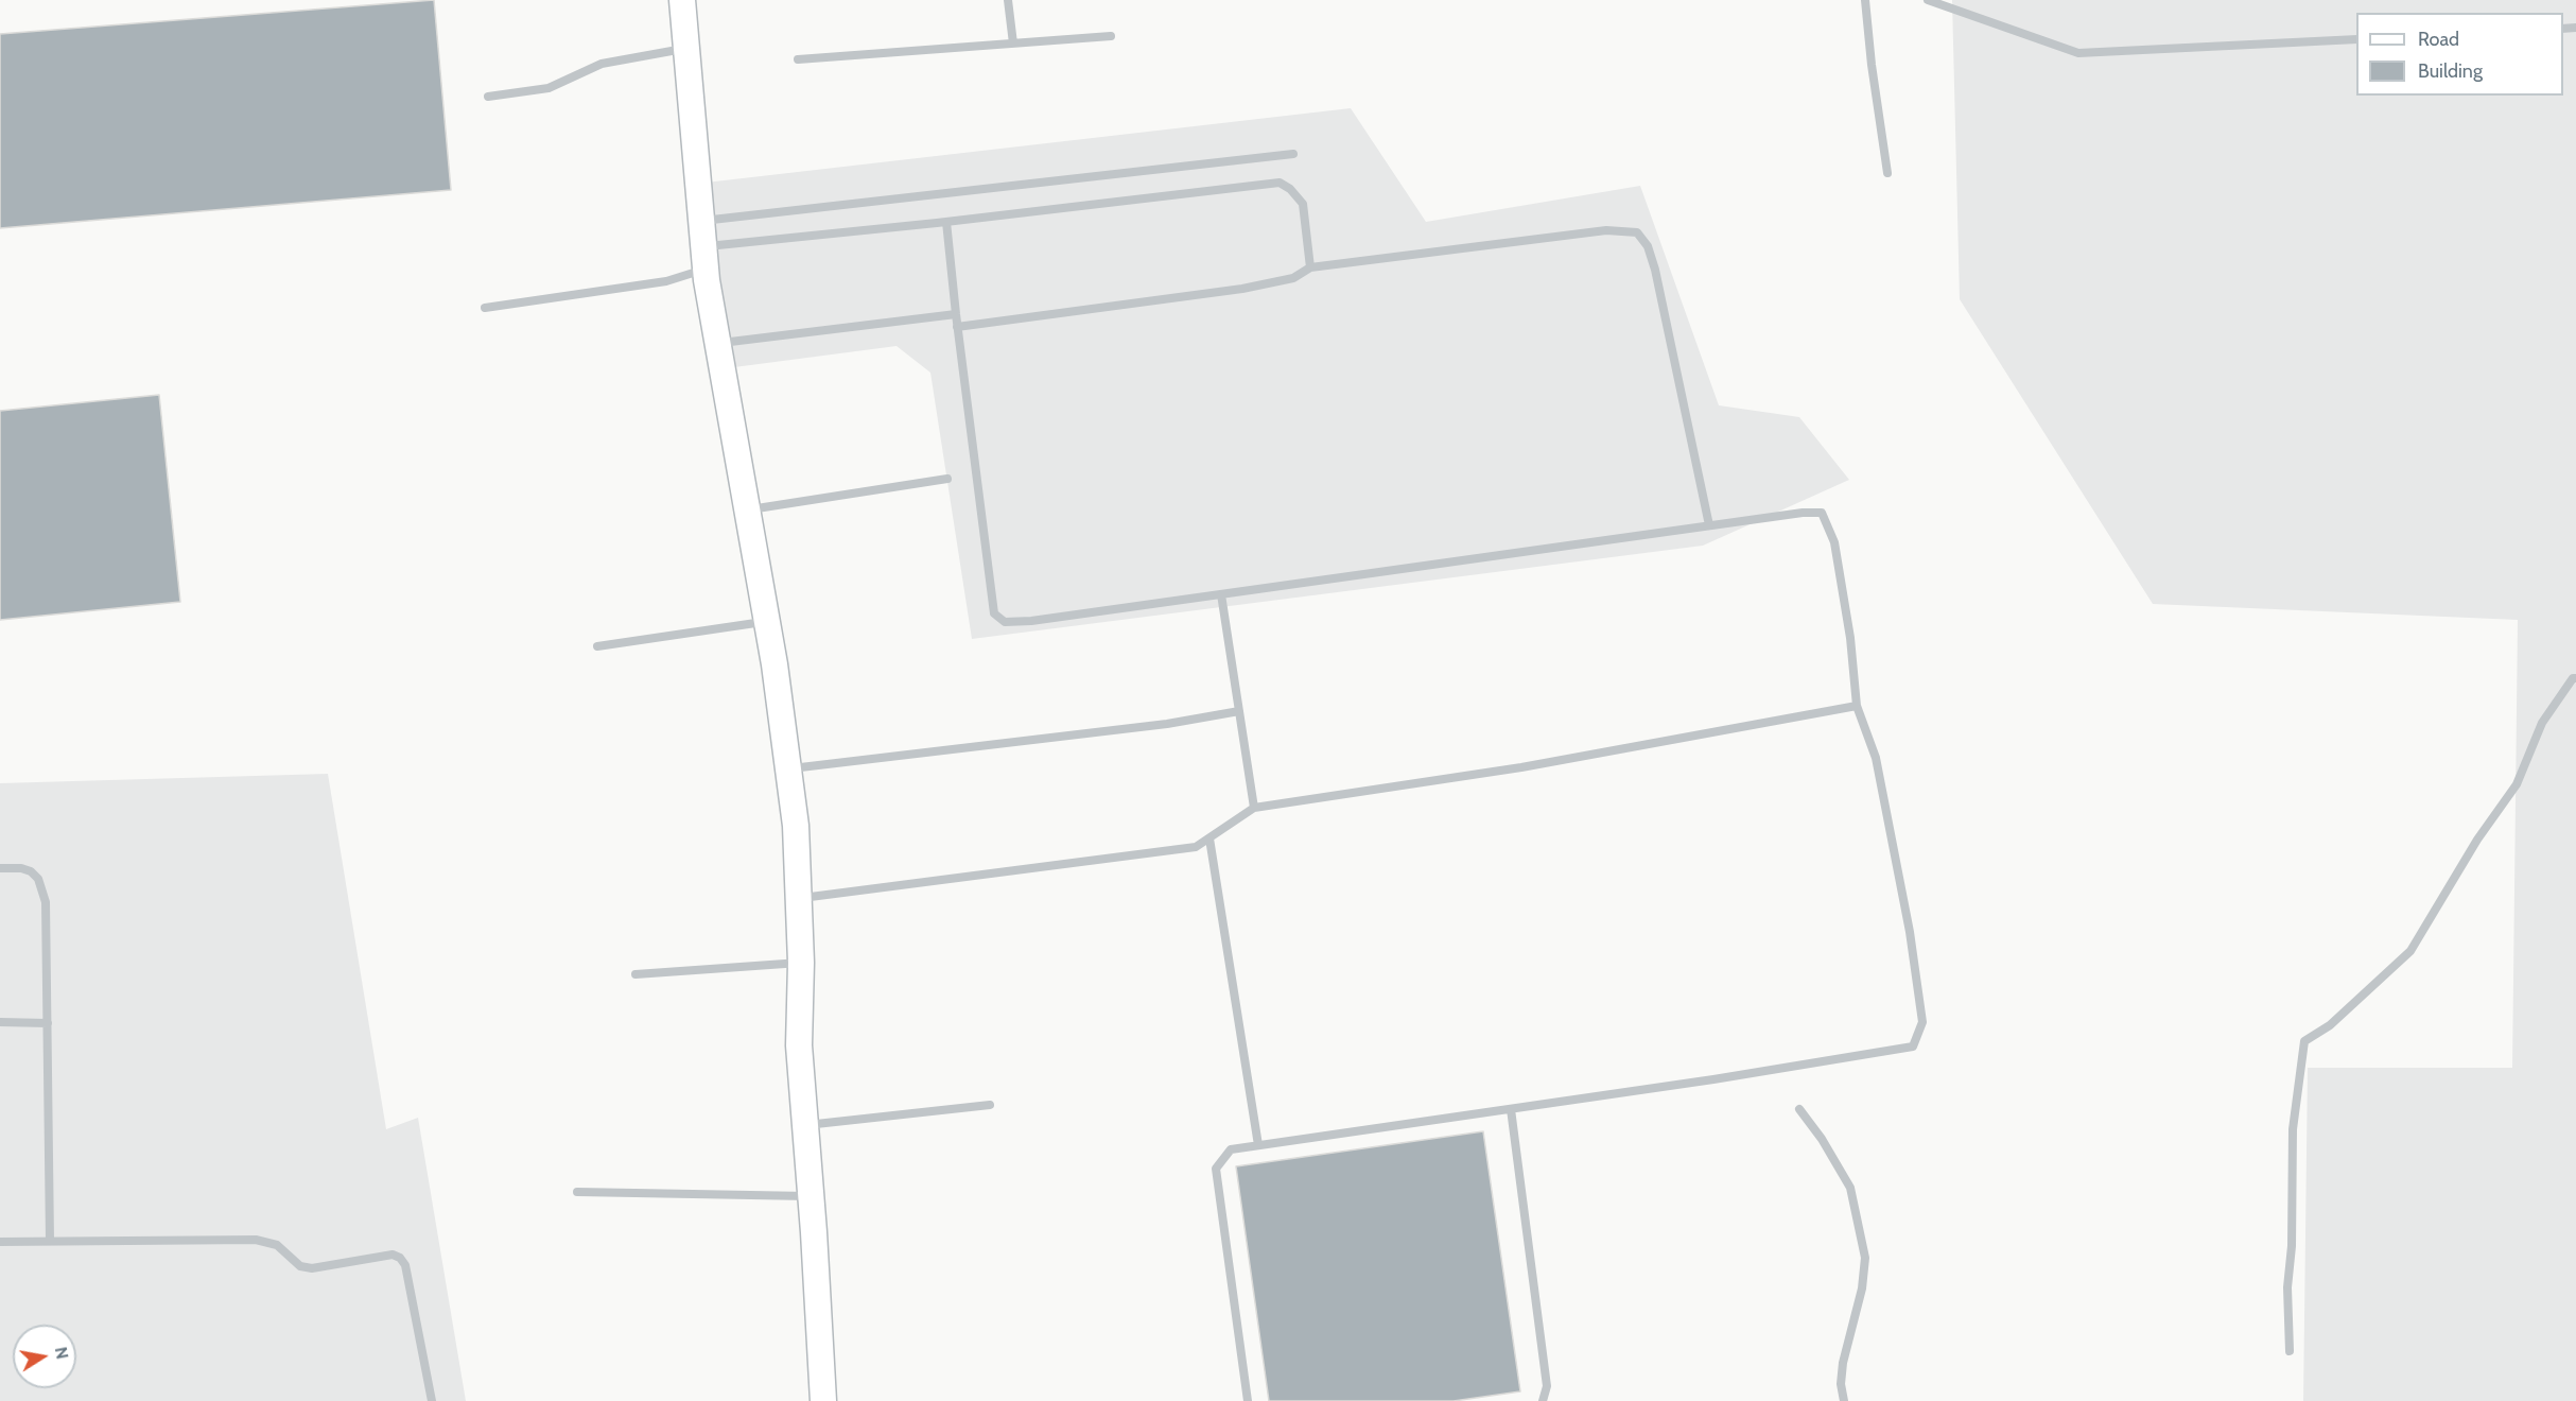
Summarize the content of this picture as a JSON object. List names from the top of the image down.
{
  "legend": ["Road", "Building"],
  "north": "right"
}
